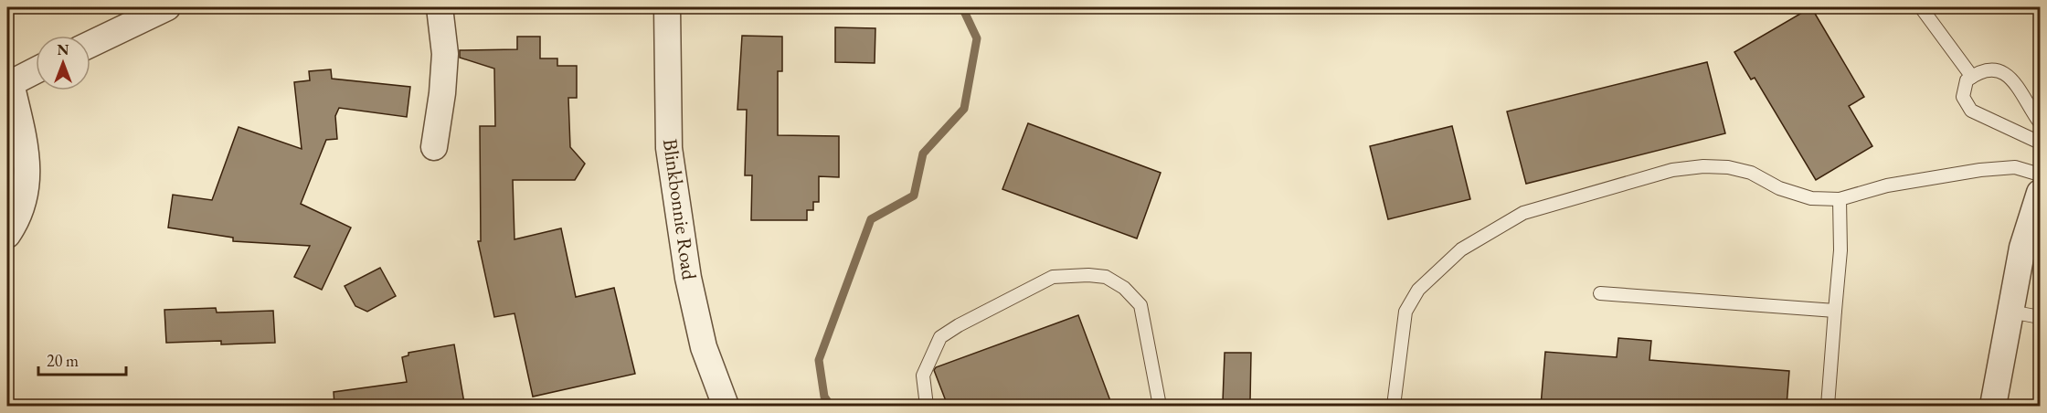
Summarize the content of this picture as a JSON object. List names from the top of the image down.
{
  "streets": {
    "street": ["Blinkbonnie Road"]
  },
  "scale_bar": "20 m",
  "north": "top"
}
